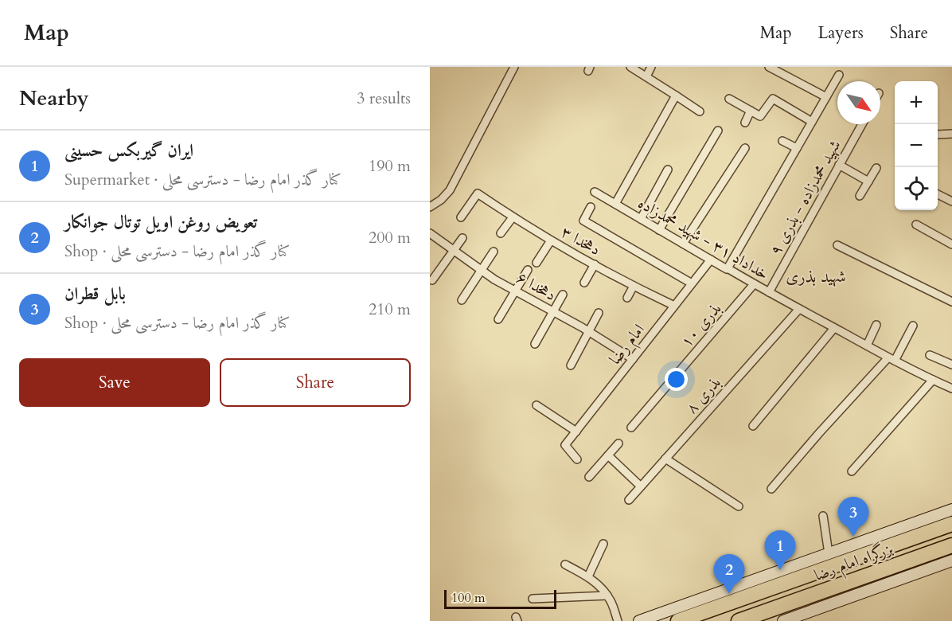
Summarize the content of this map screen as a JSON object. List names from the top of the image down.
{
  "streets": {
    "highway": ["بزرگراه امام رضا"],
    "street": [
      "شهید محمدزاده - بذری ۹",
      "خداداد ۳۱ - شهید محمدزاده",
      "دهخدا ۳",
      "دهخدا ۶",
      "بذری ۱۰",
      "امام رضا",
      "بذری ۸"
    ]
  },
  "crossings": [
    ["شهید محمدزاده - بذری ۹", "خداداد ۳۱ - شهید محمدزاده"],
    ["خداداد ۳۱ - شهید محمدزاده", "بذری ۱۰"],
    ["خداداد ۳۱ - شهید محمدزاده", "امام رضا"],
    ["خداداد ۳۱ - شهید محمدزاده", "بذری ۸"],
    ["دهخدا ۳", "امام رضا"],
    ["دهخدا ۶", "امام رضا"]
  ],
  "districts": ["شهید بذری"],
  "scale_bar": "100 m",
  "north": "bottom right",
  "page": {
    "header": "Map",
    "nav": ["Map", "Layers", "Share"],
    "heading": ["Nearby", "3 results"],
    "map_buttons": ["+", "−"],
    "list": [
      {
        "mark": "1",
        "name": "ایران گیربکس حسینی",
        "note": "Supermarket · کنار گذر امام رضا - دسترسی محلی",
        "value": "190 m"
      },
      {
        "mark": "2",
        "name": "تعویض روغن اویل توتال جوانکار",
        "note": "Shop · کنار گذر امام رضا - دسترسی محلی",
        "value": "200 m"
      },
      {
        "mark": "3",
        "name": "بابل قطران",
        "note": "Shop · کنار گذر امام رضا - دسترسی محلی",
        "value": "210 m"
      }
    ],
    "buttons": ["Save", "Share"],
    "pins": ["3", "1", "2"],
    "scale": "100 m"
  }
}
